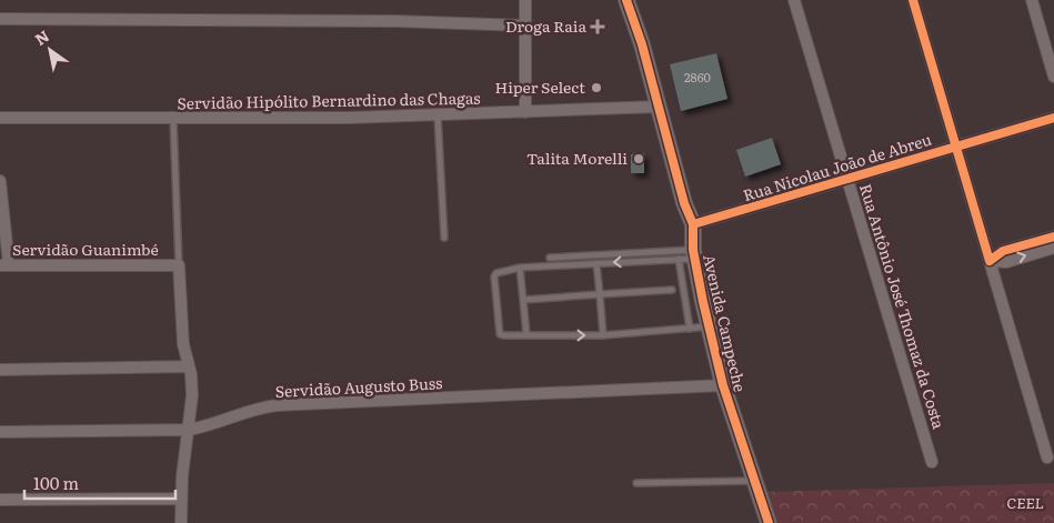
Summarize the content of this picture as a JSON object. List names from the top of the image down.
{
  "streets": {
    "main road": ["Avenida Campeche"],
    "street": [
      "Servidão Hipólito Bernardino das Chagas",
      "Rua Nicolau João de Abreu",
      "Servidão Guanimbé",
      "Rua Antônio José Thomaz da Costa",
      "Servidão Augusto Buss"
    ]
  },
  "crossings": [
    ["Servidão Hipólito Bernardino das Chagas", "Avenida Campeche"],
    ["Rua Nicolau João de Abreu", "Rua Antônio José Thomaz da Costa"],
    ["Rua Nicolau João de Abreu", "Avenida Campeche"],
    ["Servidão Guanimbé", "Servidão Augusto Buss"],
    ["Avenida Campeche", "Servidão Augusto Buss"]
  ],
  "parks": ["CEEL"],
  "places": {
    "health": ["Droga Raia"],
    "other": ["Hiper Select", "Talita Morelli"]
  },
  "house_numbers": ["2860"],
  "scale_bar": "100 m",
  "north": "top left"
}
